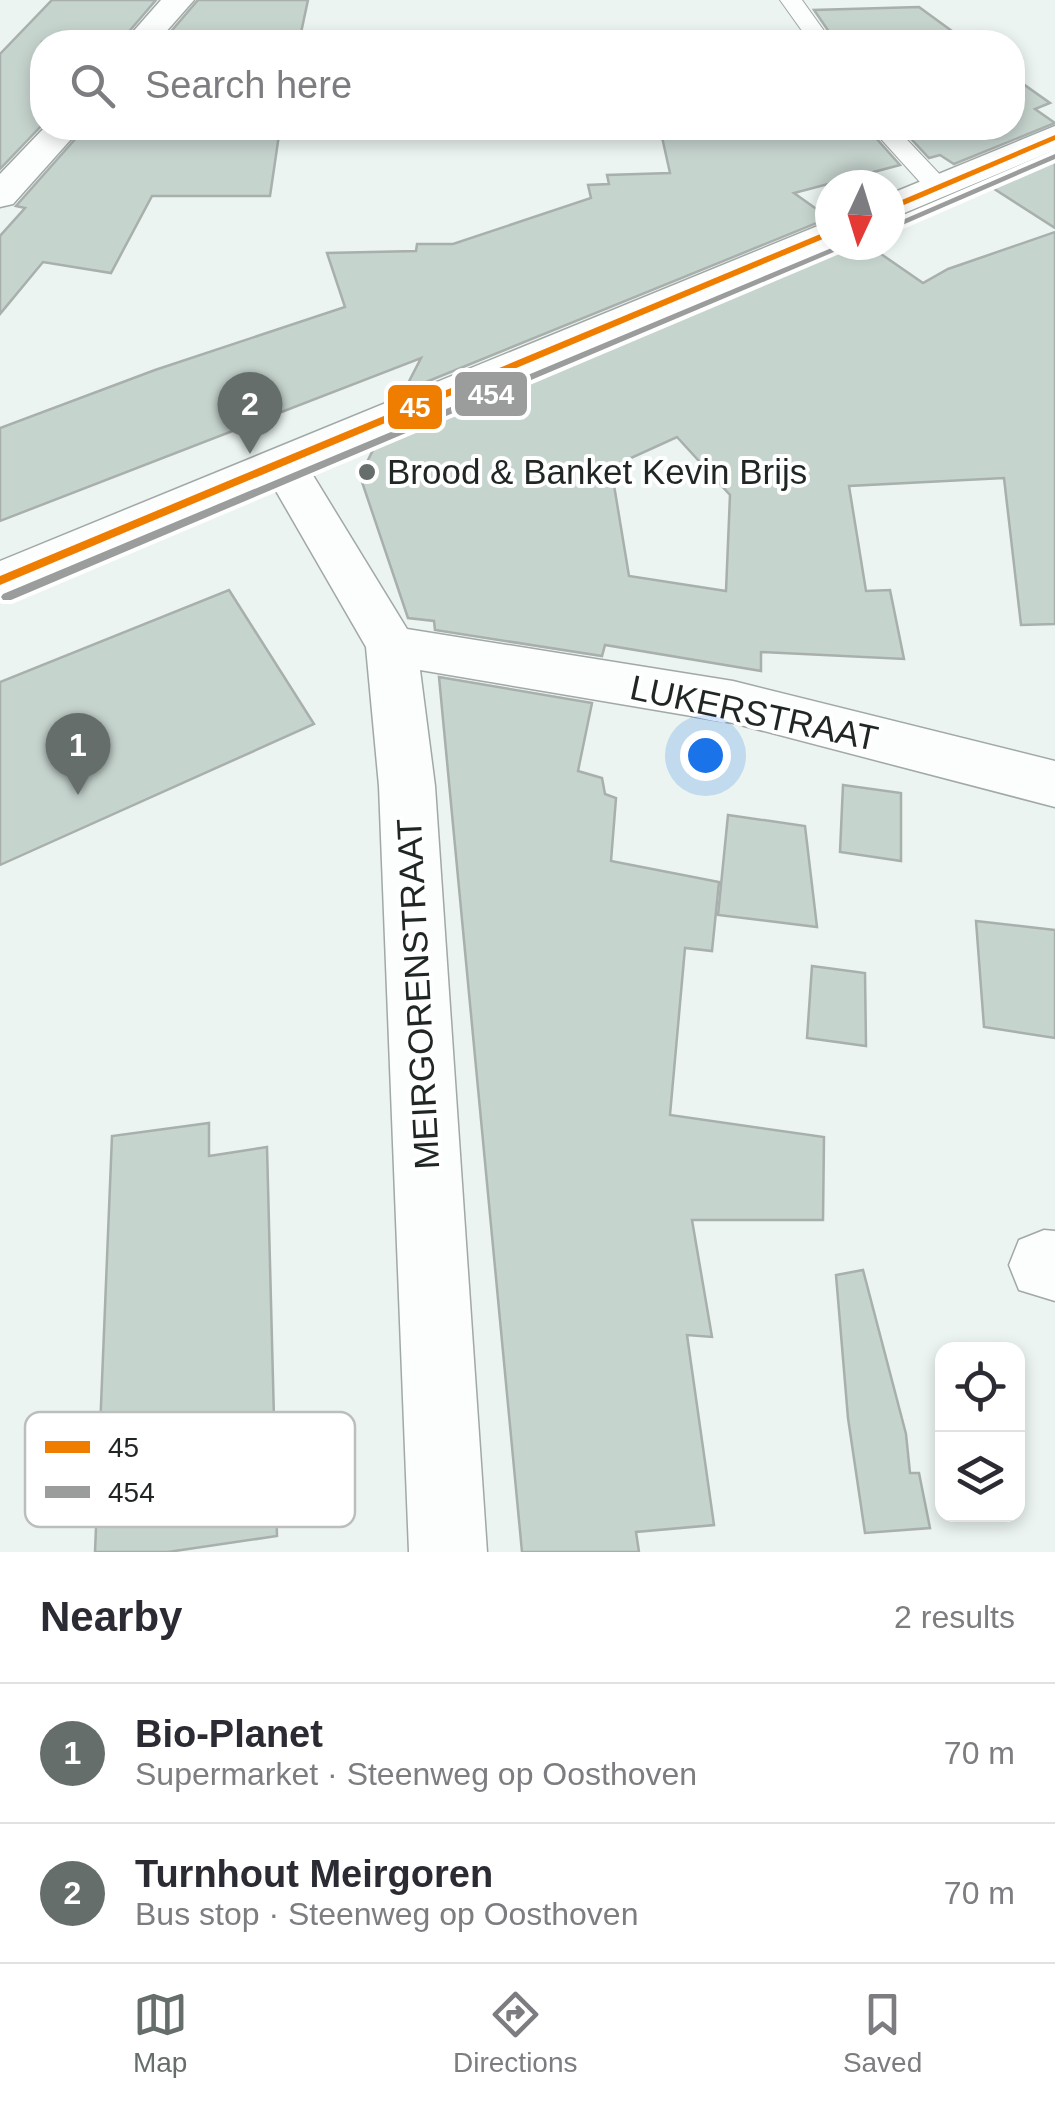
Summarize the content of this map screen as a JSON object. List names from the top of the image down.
{
  "streets": {
    "street": ["LUKERSTRAAT", "MEIRGORENSTRAAT"]
  },
  "crossings": [
    ["LUKERSTRAAT", "MEIRGORENSTRAAT"]
  ],
  "places": ["Brood & Banket Kevin Brijs"],
  "lines": ["transit line 45", "transit line 454"],
  "legend": ["45", "454"],
  "north": "bottom",
  "page": {
    "search": "Search here",
    "pins": ["2", "1"],
    "heading": ["Nearby", "2 results"],
    "list": [
      {
        "mark": "1",
        "name": "Bio-Planet",
        "note": "Supermarket · Steenweg op Oosthoven",
        "value": "70 m"
      },
      {
        "mark": "2",
        "name": "Turnhout Meirgoren",
        "note": "Bus stop · Steenweg op Oosthoven",
        "value": "70 m"
      }
    ],
    "nav": ["Map", "Directions", "Saved"]
  }
}
